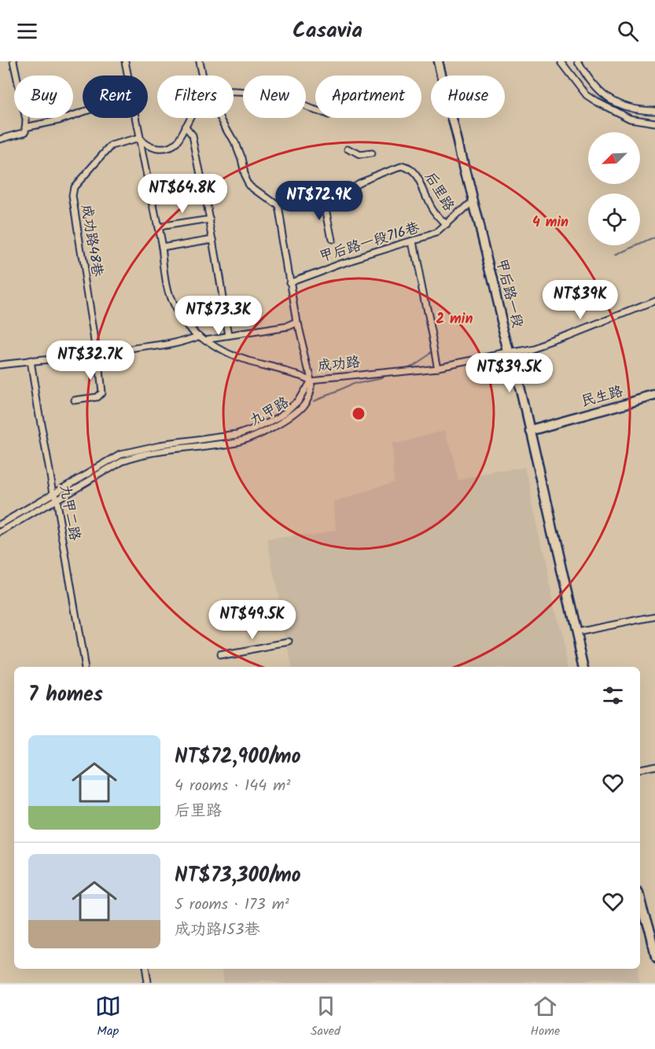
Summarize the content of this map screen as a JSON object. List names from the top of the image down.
{
  "streets": {
    "main road": ["甲后路一段", "民生路"],
    "street": [
      "后里路",
      "成功路48巷",
      "甲后路一段716巷",
      "成功路",
      "九甲路",
      "九甲二路"
    ]
  },
  "crossings": [
    ["后里路", "甲后路一段716巷"],
    ["成功路48巷", "成功路"],
    ["甲后路一段716巷", "甲后路一段"],
    ["甲后路一段", "成功路"],
    ["甲后路一段", "民生路"],
    ["成功路", "九甲路"],
    ["九甲路", "九甲二路"]
  ],
  "north": "bottom left",
  "page": {
    "header": "Casavia",
    "chip": [
      "Buy",
      "Rent",
      "Filters",
      "New",
      "Apartment",
      "House"
    ],
    "price": [
      "NT$64.8K",
      "NT$72.9K",
      "NT$39K",
      "NT$73.3K",
      "NT$32.7K",
      "NT$39.5K",
      "NT$49.5K"
    ],
    "heading": "7 homes",
    "list": [
      {
        "name": "NT$72,900/mo",
        "note": "4 rooms · 144 m² · 后里路"
      },
      {
        "name": "NT$73,300/mo",
        "note": "5 rooms · 173 m² · 成功路153巷"
      }
    ],
    "tabs": ["Map", "Saved", "Home"]
  },
  "rings": ["4 min", "2 min"]
}
